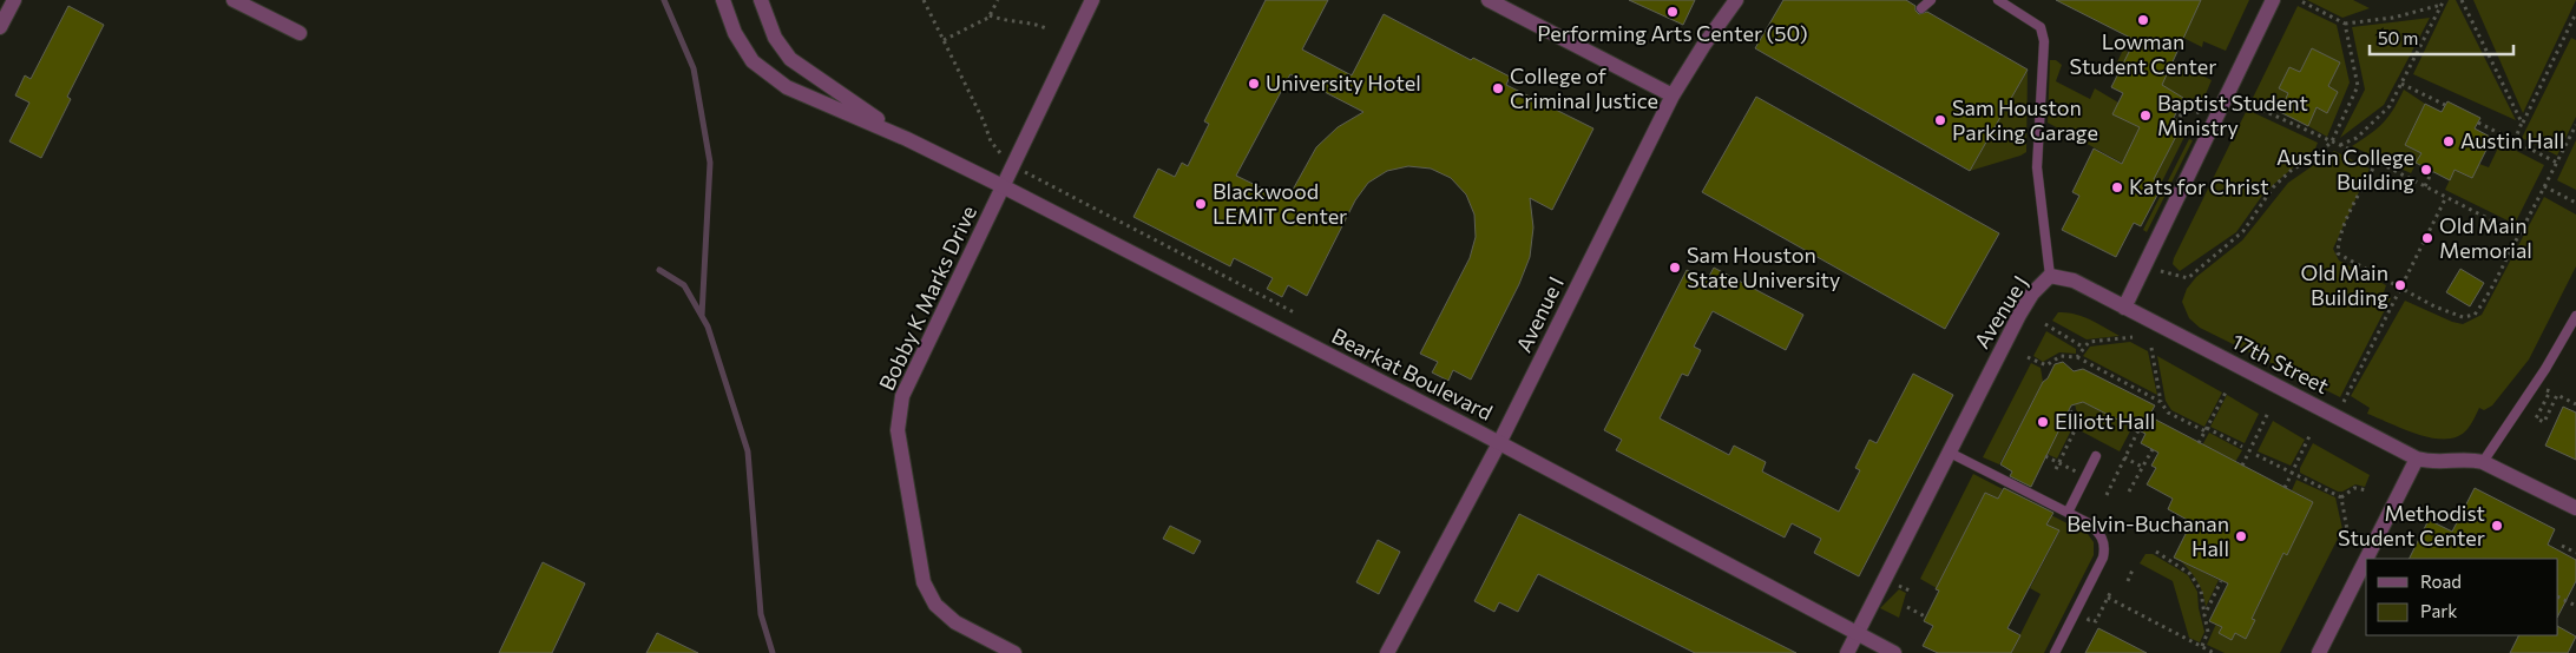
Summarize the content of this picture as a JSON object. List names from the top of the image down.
{
  "streets": {
    "street": [
      "Bobby K Marks Drive",
      "Avenue J",
      "Avenue I",
      "17th Street",
      "Bearkat Boulevard"
    ]
  },
  "crossings": [
    ["Bobby K Marks Drive", "Bearkat Boulevard"],
    ["Avenue J", "17th Street"],
    ["Avenue J", "Bearkat Boulevard"],
    ["Avenue I", "Bearkat Boulevard"]
  ],
  "places": [
    "Performing Arts Center (50)",
    "Lowman Student Center",
    "University Hotel",
    "College of Criminal Justice",
    "Baptist Student Ministry",
    "Sam Houston Parking Garage",
    "Austin Hall",
    "Austin College Building",
    "Kats for Christ",
    "Blackwood LEMIT Center",
    "Old Main Memorial",
    "Sam Houston State University",
    "Old Main Building",
    "Elliott Hall",
    "Methodist Student Center",
    "Belvin-Buchanan Hall"
  ],
  "legend": ["Road", "Park"],
  "scale_bar": "50 m"
}
